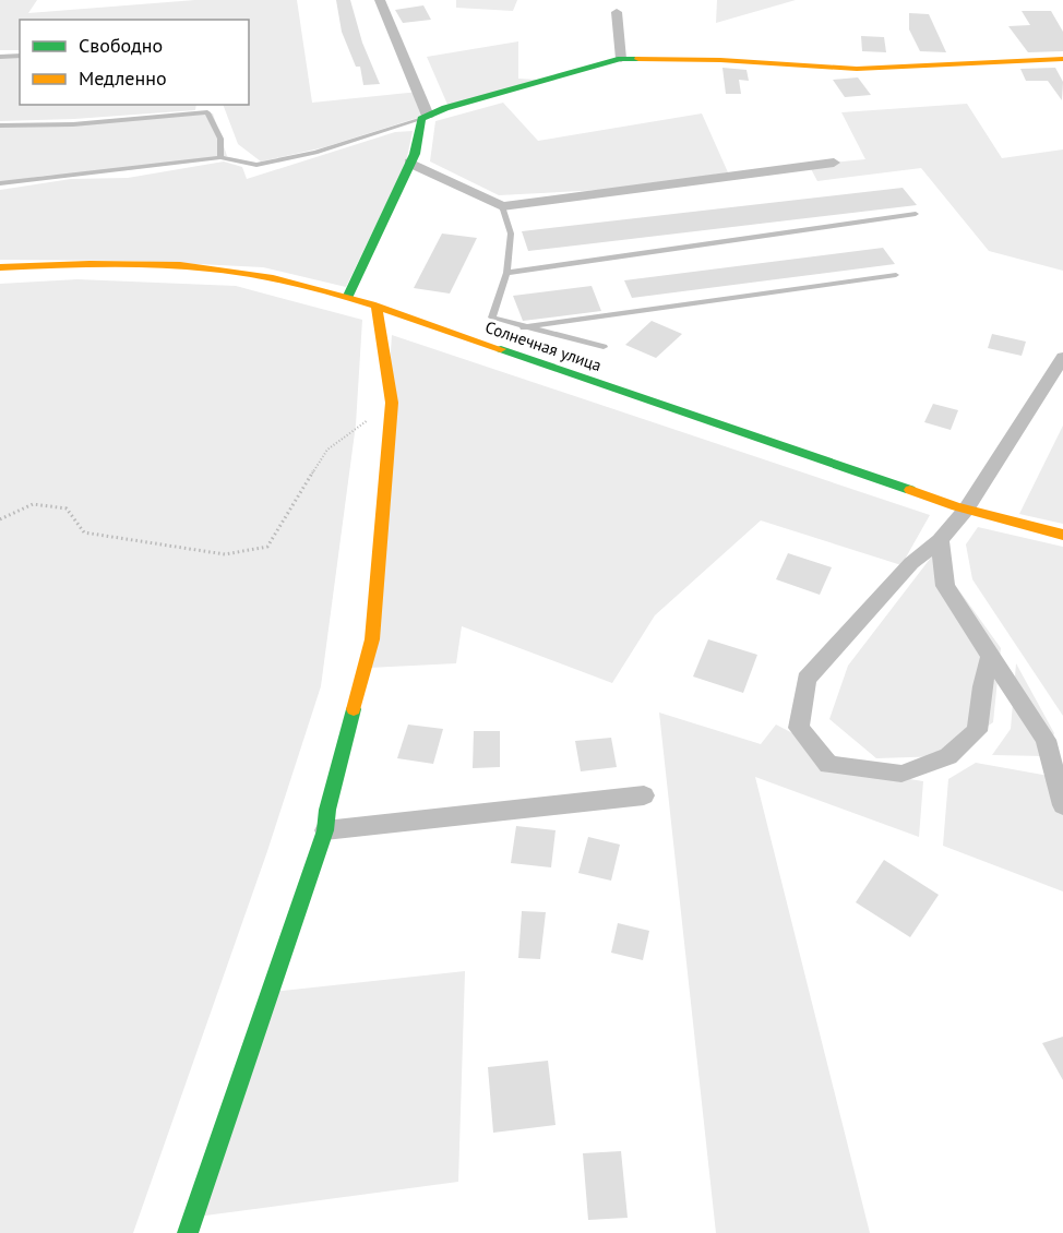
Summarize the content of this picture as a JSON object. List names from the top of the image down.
{
  "streets": {
    "street": ["Солнечная улица"]
  },
  "legend": ["Свободно", "Медленно"]
}
